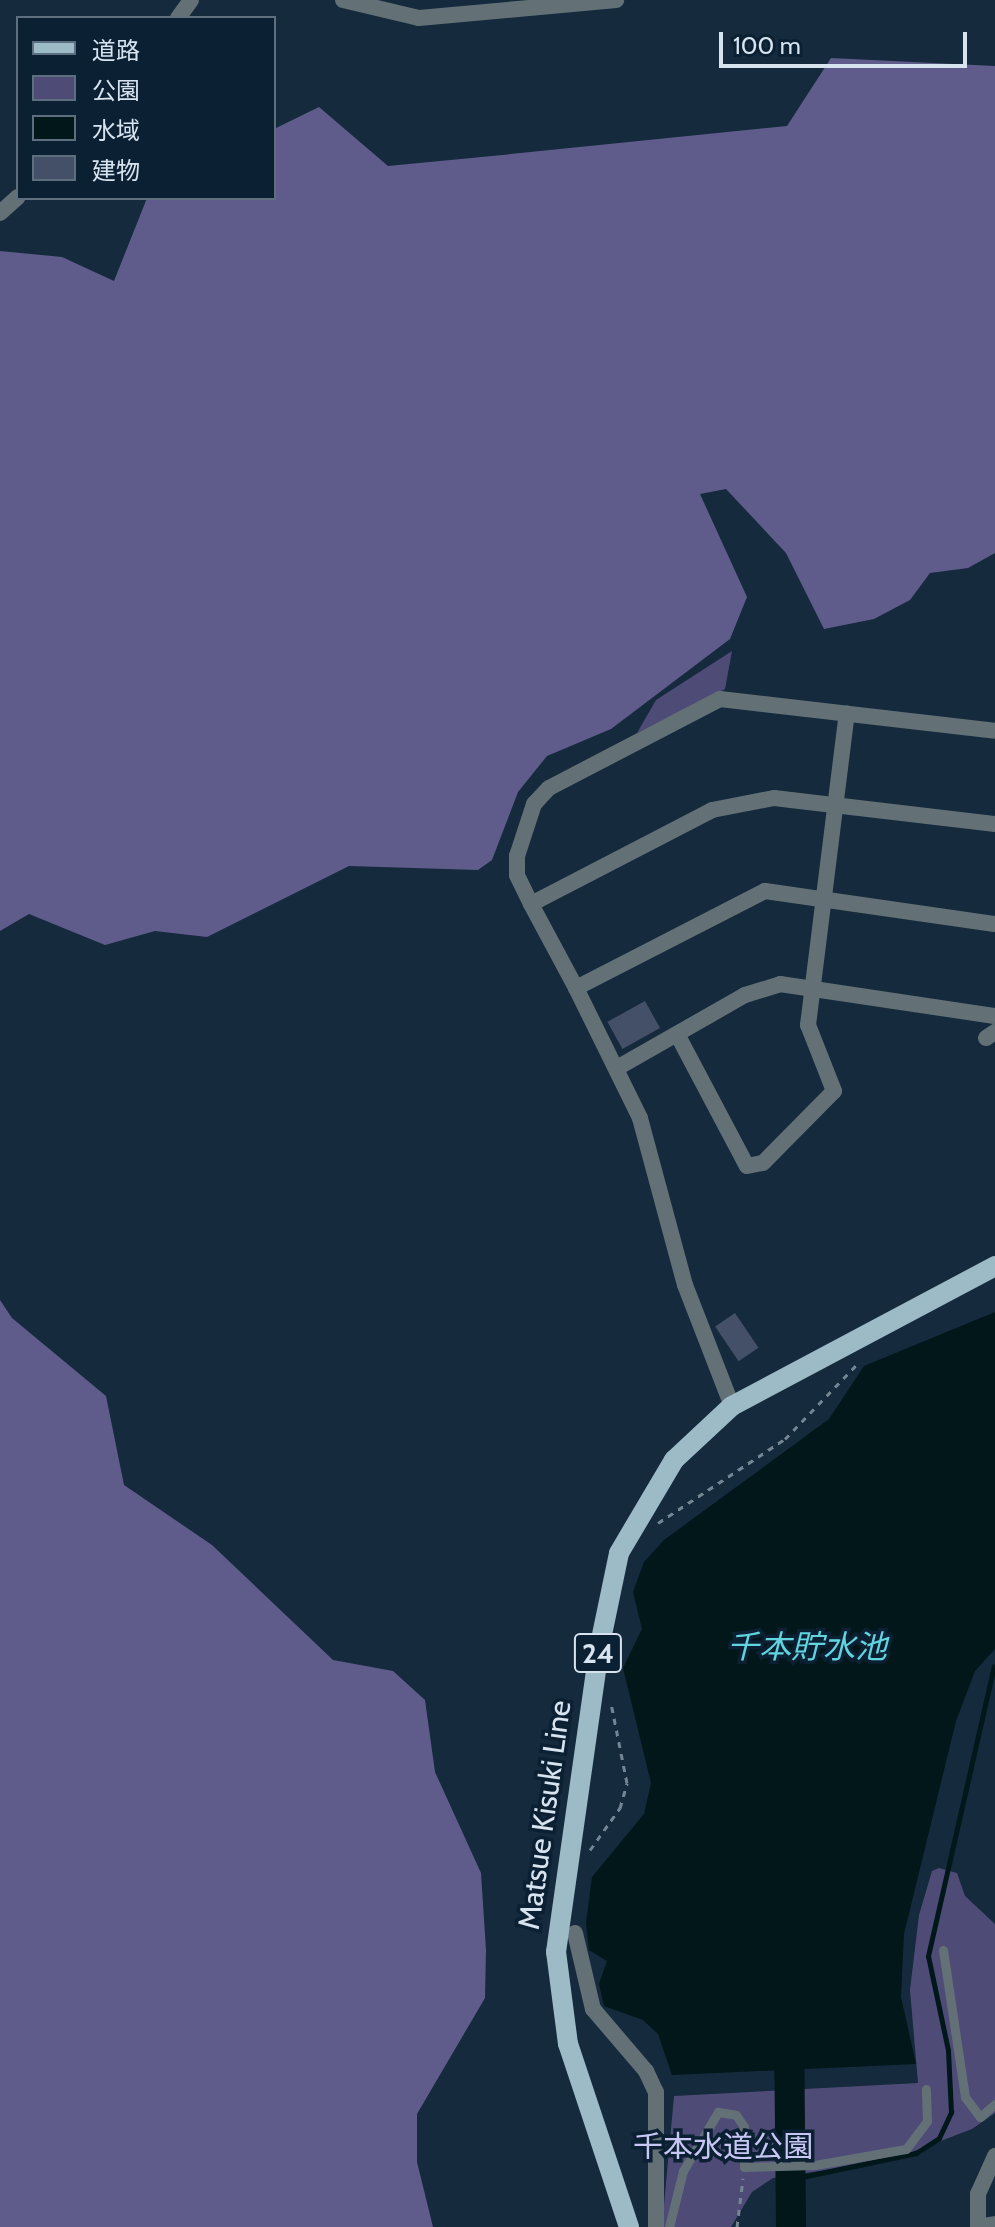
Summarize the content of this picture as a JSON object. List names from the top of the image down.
{
  "streets": {
    "main road": ["24", "Matsue Kisuki Line"]
  },
  "water": ["千本貯水池"],
  "parks": ["千本水道公園"],
  "legend": [
    "道路",
    "公園",
    "水域",
    "建物"
  ],
  "scale_bar": "100 m"
}
